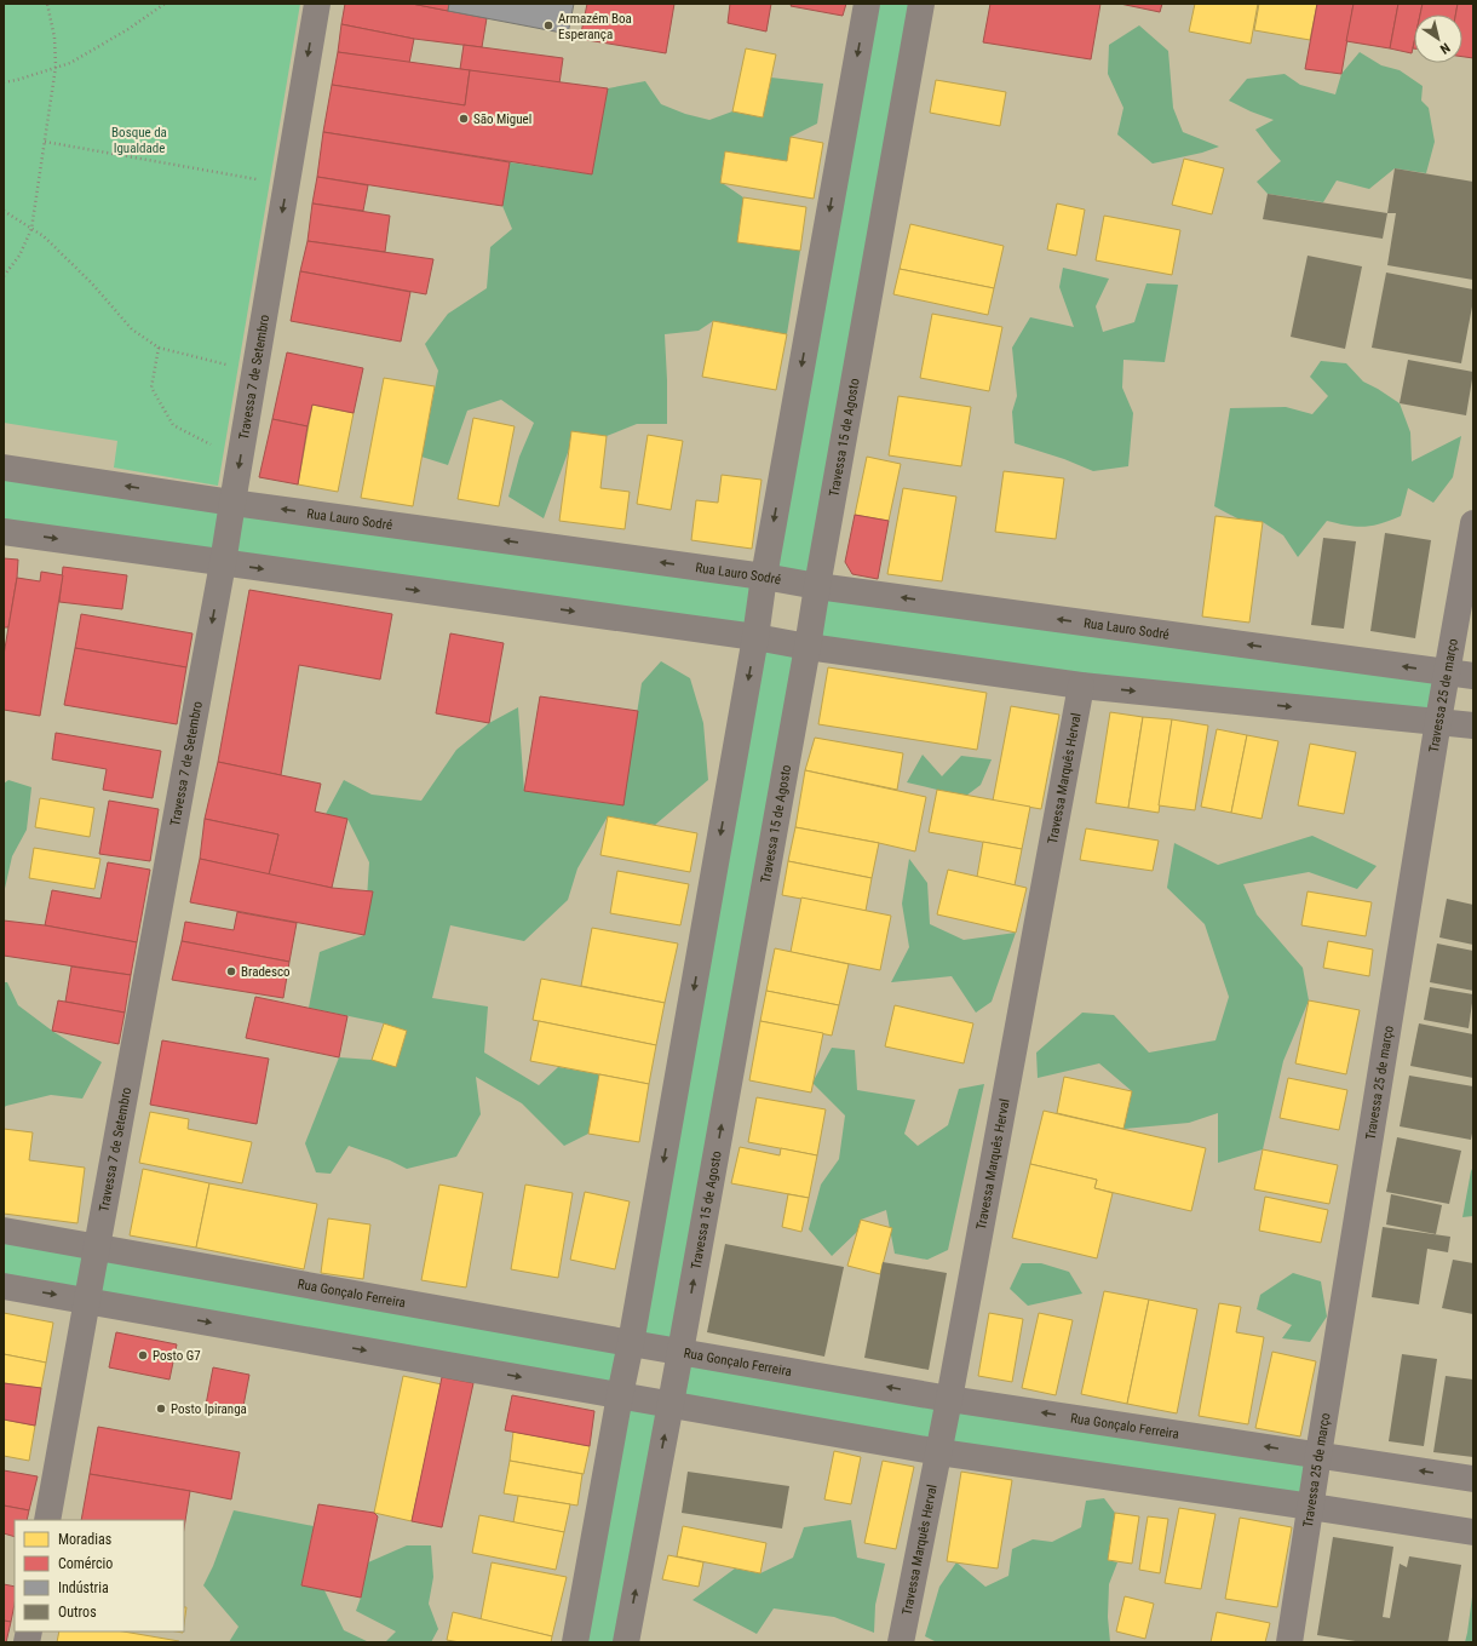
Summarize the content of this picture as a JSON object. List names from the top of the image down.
{
  "streets": {
    "street": [
      "Travessa 7 de Setembro",
      "Travessa 15 de Agosto",
      "Rua Lauro Sodré",
      "Travessa 25 de março",
      "Travessa Marquês Herval",
      "Rua Gonçalo Ferreira"
    ]
  },
  "crossings": [
    ["Travessa 7 de Setembro", "Rua Lauro Sodré"],
    ["Travessa 7 de Setembro", "Rua Gonçalo Ferreira"],
    ["Travessa 15 de Agosto", "Rua Lauro Sodré"],
    ["Travessa 15 de Agosto", "Rua Gonçalo Ferreira"],
    ["Rua Lauro Sodré", "Travessa 25 de março"],
    ["Travessa 25 de março", "Rua Gonçalo Ferreira"],
    ["Travessa Marquês Herval", "Rua Gonçalo Ferreira"]
  ],
  "one_way": ["Travessa 7 de Setembro"],
  "parks": ["Bosque da Igualdade"],
  "places": [
    "Armazém Boa Esperança",
    "São Miguel",
    "Bradesco",
    "Posto G7",
    "Posto Ipiranga"
  ],
  "legend": [
    "Moradias",
    "Comércio",
    "Indústria",
    "Outros"
  ],
  "north": "bottom right"
}
